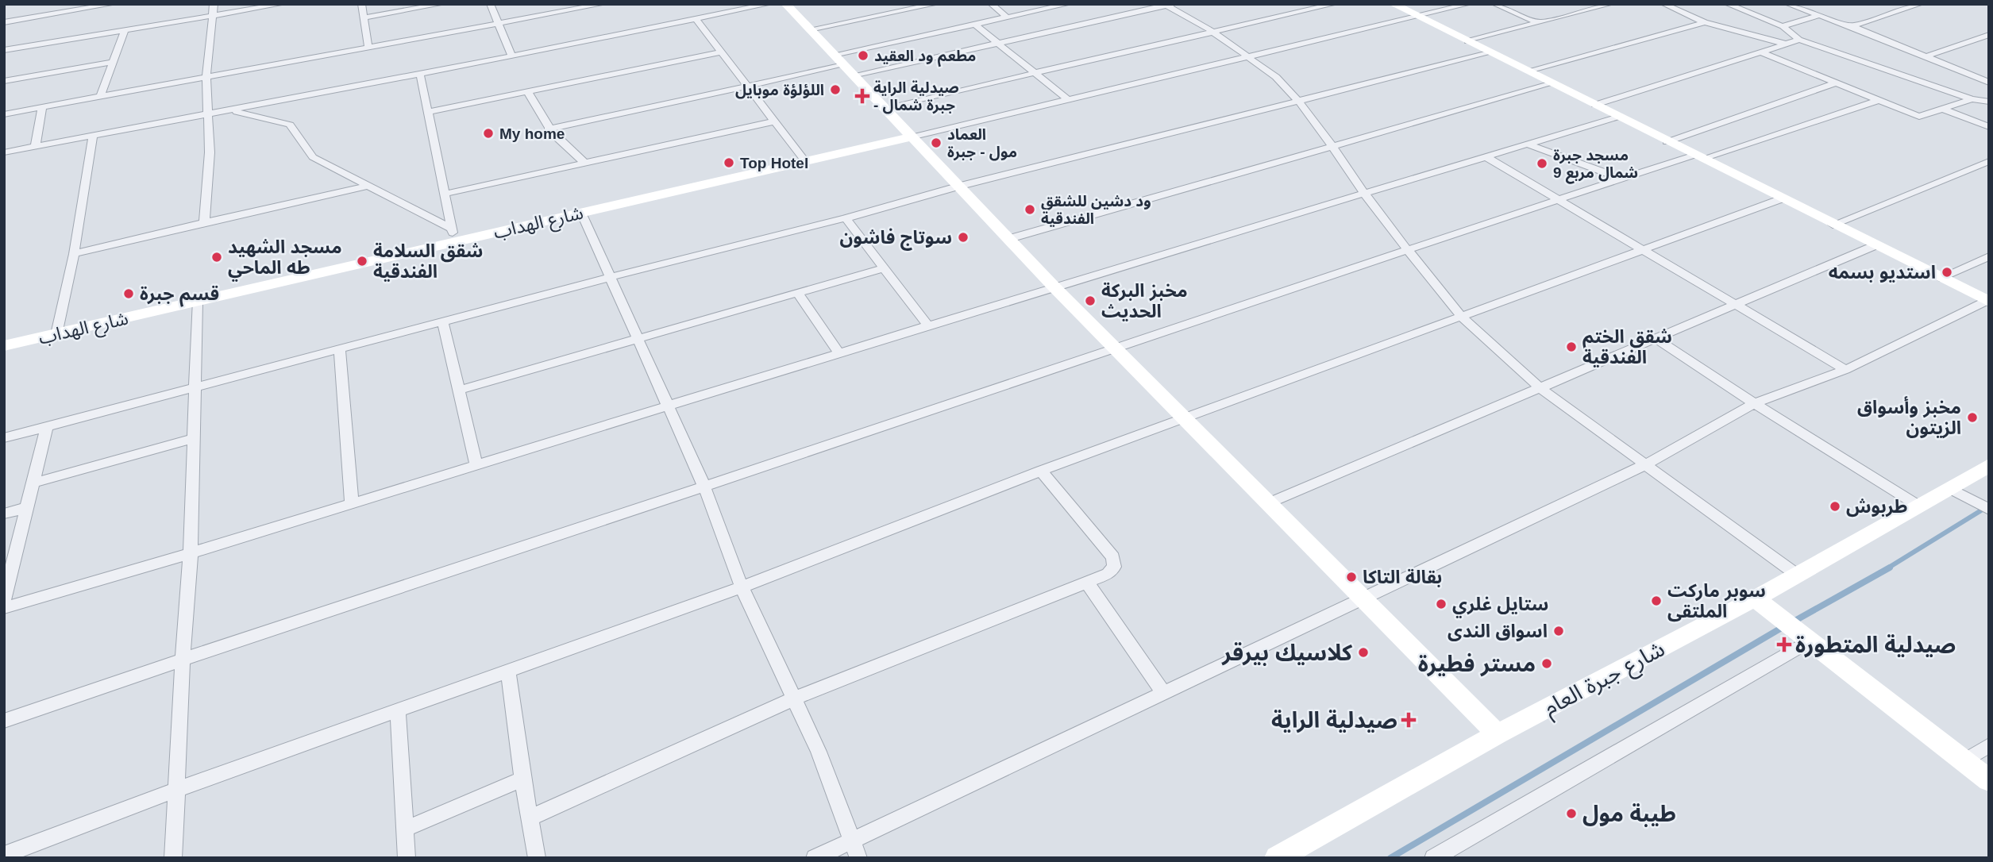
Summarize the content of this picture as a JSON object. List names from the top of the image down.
{
  "streets": {
    "street": ["شارع الهداب", "شارع جبرة العام"]
  },
  "places": {
    "other": [
      "مطعم ود العقيد",
      "اللؤلؤة موبايل",
      "My home",
      "العماد مول - جبرة",
      "Top Hotel",
      "مسجد جبرة شمال مربع 9",
      "ود دشين للشقق الفندقية",
      "سوتاج فاشون",
      "مسجد الشهيد طه الماحي",
      "شقق السلامة الفندقية",
      "استديو بسمه",
      "قسم جبرة",
      "مخبز البركة الحديث",
      "شقق الختم الفندقية",
      "مخبز وأسواق الزيتون",
      "طربوش",
      "بقالة التاكا",
      "سوبر ماركت الملتقى",
      "ستايل غلري",
      "اسواق الندى",
      "كلاسيك بيرقر",
      "مستر فطيرة",
      "طيبة مول"
    ],
    "health": ["صيدلية الراية - جبرة شمال", "صيدلية المتطورة", "صيدلية الراية"]
  }
}
